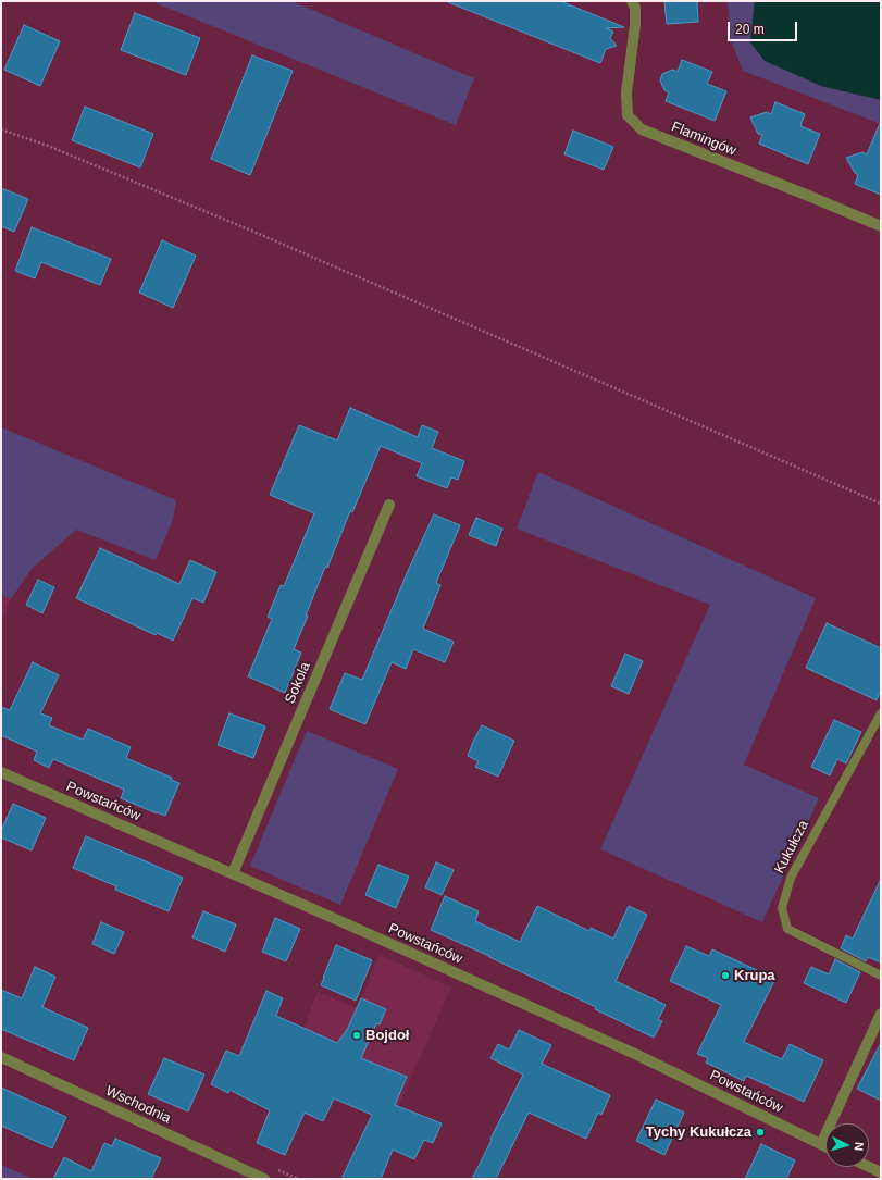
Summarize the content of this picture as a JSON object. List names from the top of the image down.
{
  "streets": {
    "street": [
      "Flamingów",
      "Sokola",
      "Powstańców",
      "Wschodnia"
    ],
    "lane": ["Kukułcza"]
  },
  "crossings": [
    ["Sokola", "Powstańców"]
  ],
  "places": ["Krupa", "Bojdoł", "Tychy Kukułcza"],
  "scale_bar": "20 m",
  "north": "right"
}
